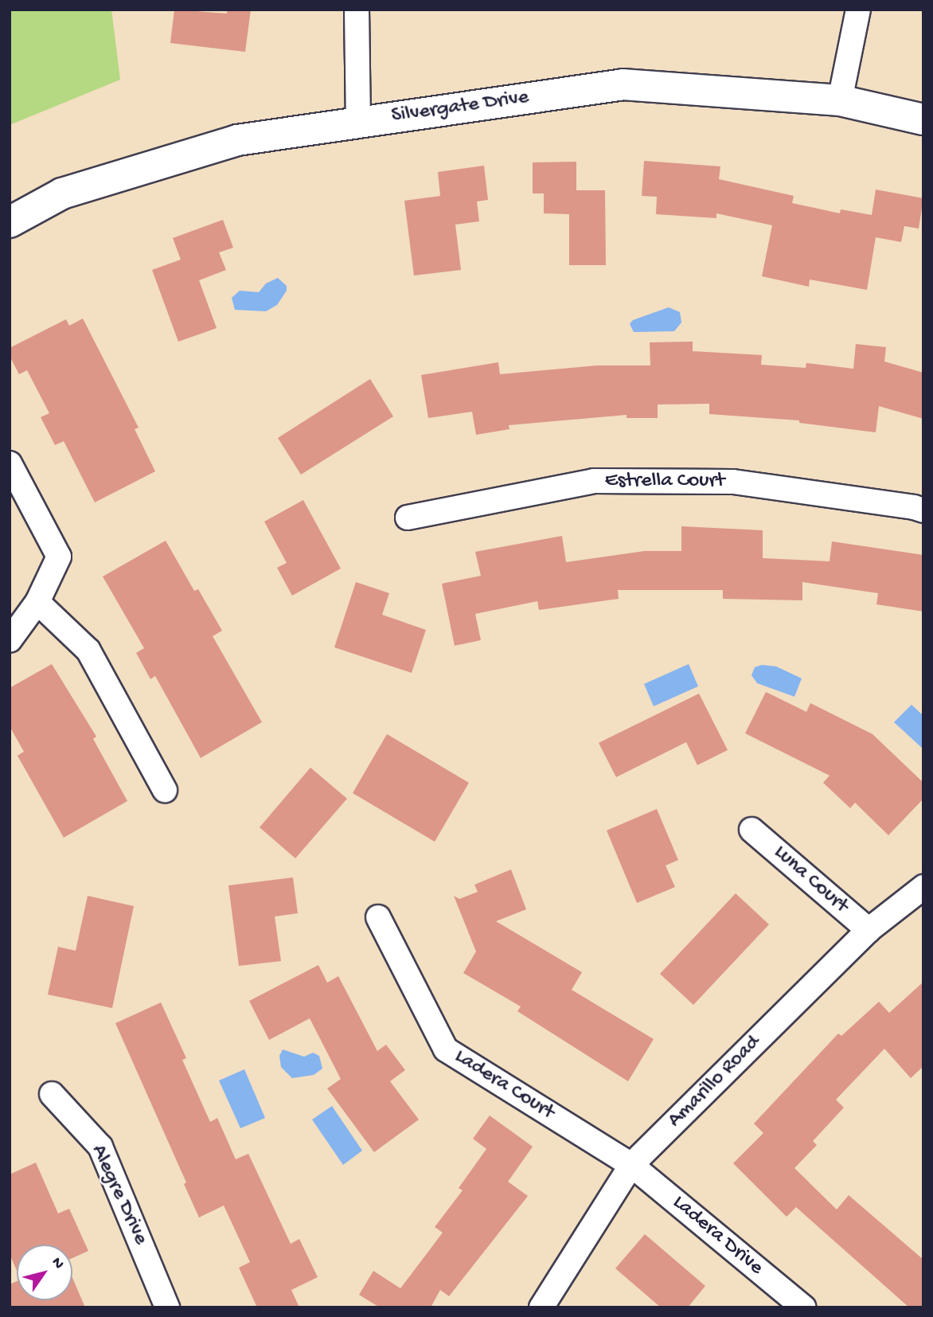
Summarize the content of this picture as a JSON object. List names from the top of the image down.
{
  "streets": {
    "street": [
      "Silvergate Drive",
      "Estrella Court",
      "Luna Court",
      "Amarillo Road",
      "Ladera Court",
      "Alegre Drive",
      "Ladera Drive"
    ]
  },
  "crossings": [
    ["Luna Court", "Amarillo Road"],
    ["Amarillo Road", "Ladera Court"],
    ["Amarillo Road", "Ladera Drive"],
    ["Ladera Court", "Ladera Drive"]
  ],
  "north": "top right"
}
